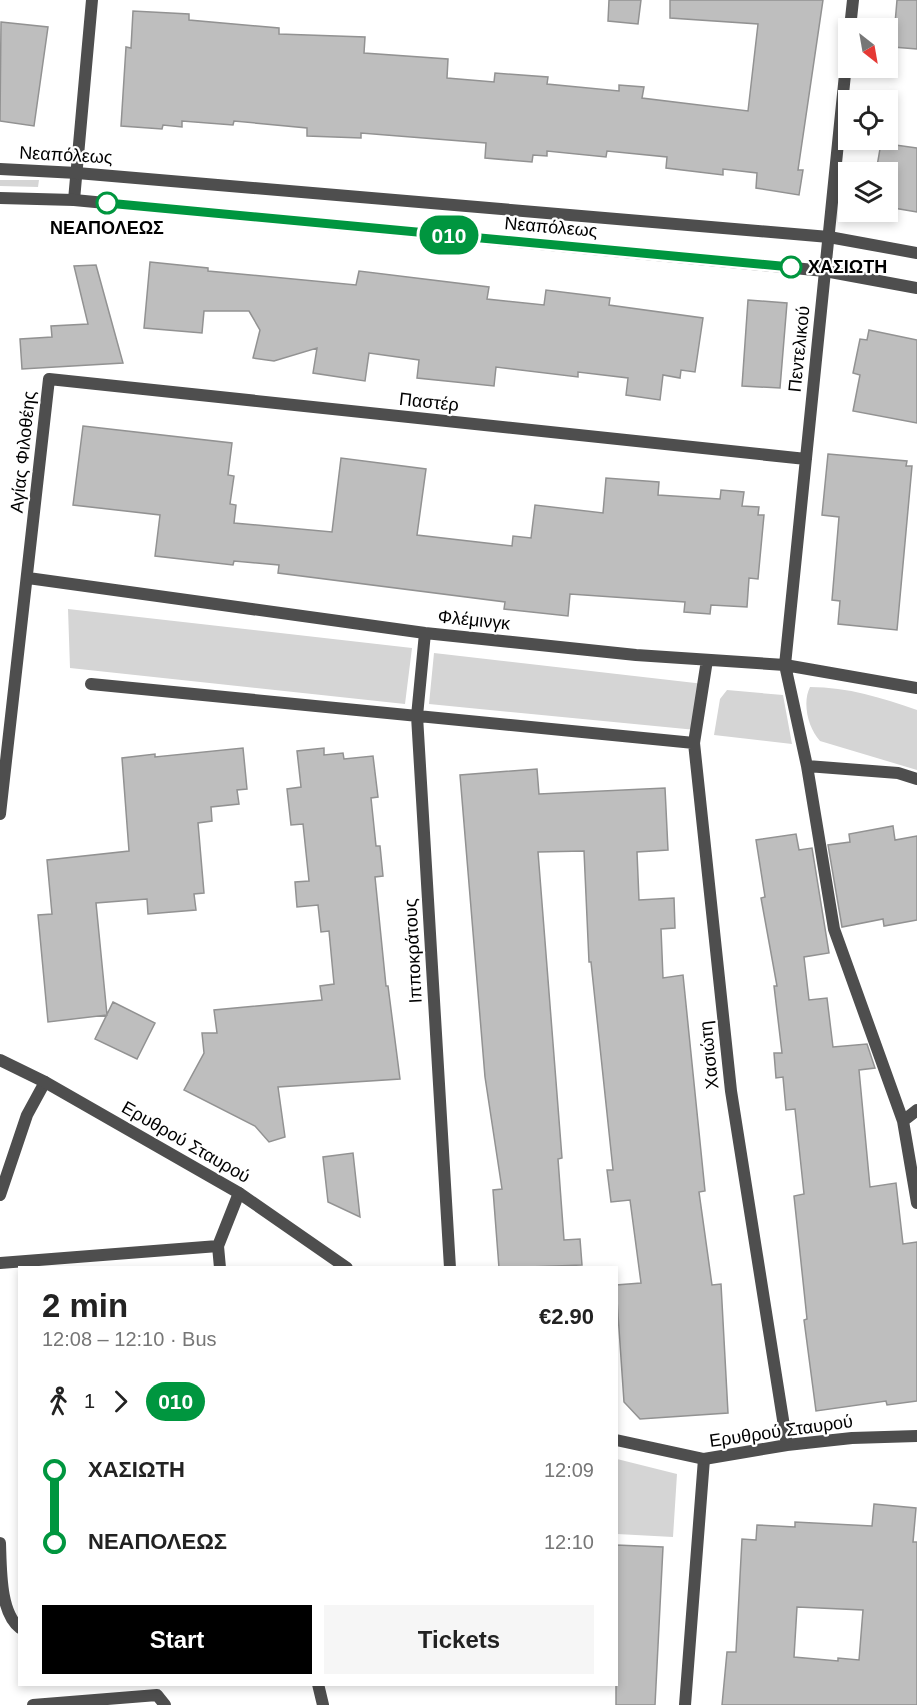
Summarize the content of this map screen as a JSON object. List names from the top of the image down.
{
  "streets": {
    "street": [
      "Νεαπόλεως",
      "Πεντελικού",
      "Παστέρ",
      "Αγίας Φιλοθέης",
      "Φλέμινγκ",
      "Ιπποκράτους",
      "Χασιώτη",
      "Ερυθρού Σταυρού"
    ]
  },
  "crossings": [
    ["Νεαπόλεως", "Πεντελικού"],
    ["Πεντελικού", "Παστέρ"],
    ["Πεντελικού", "Φλέμινγκ"],
    ["Παστέρ", "Αγίας Φιλοθέης"],
    ["Αγίας Φιλοθέης", "Φλέμινγκ"],
    ["Φλέμινγκ", "Ιπποκράτους"],
    ["Φλέμινγκ", "Χασιώτη"],
    ["Χασιώτη", "Ερυθρού Σταυρού"]
  ],
  "places": ["ΝΕΑΠΟΛΕΩΣ", "ΧΑΣΙΩΤΗ"],
  "lines": ["bus line 010"],
  "north": "bottom right",
  "page": {
    "on_map": "010",
    "heading": ["2 min", "12:08 – 12:10 · Bus", "€2.90"],
    "legs": ["1", "010"],
    "list": [
      {
        "name": "ΧΑΣΙΩΤΗ",
        "value": "12:09"
      },
      {
        "name": "ΝΕΑΠΟΛΕΩΣ",
        "value": "12:10"
      }
    ],
    "buttons": ["Start", "Tickets"]
  }
}
